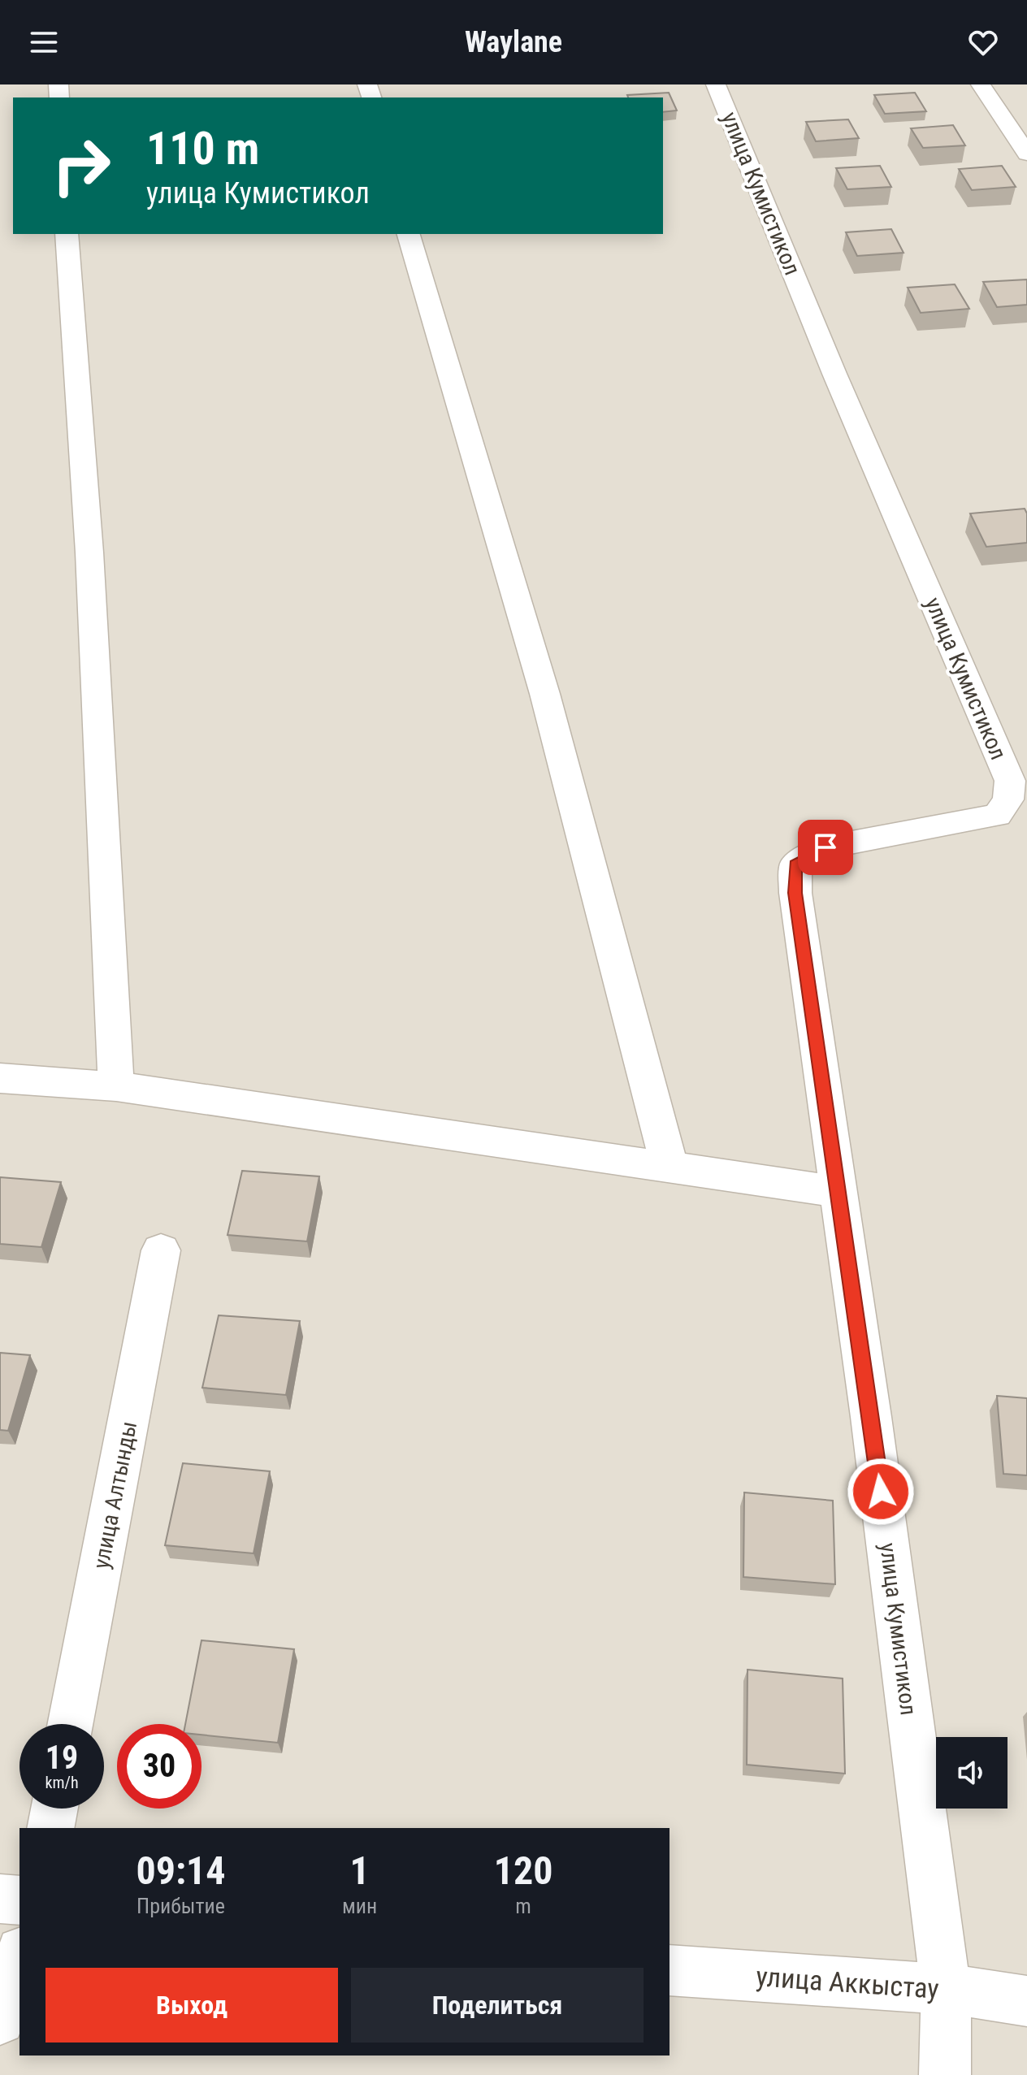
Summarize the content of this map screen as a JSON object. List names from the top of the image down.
{
  "streets": {
    "street": ["улица Кумистикол", "улица Алтынды", "улица Аккыстау"]
  },
  "crossings": [
    ["улица Кумистикол", "улица Аккыстау"]
  ],
  "page": {
    "header": "Waylane",
    "turn": ["110 m", "улица Кумистикол"],
    "speed": "19 km/h",
    "limit": "30",
    "eta": [
      "09:14",
      "Прибытие",
      "1",
      "мин",
      "120",
      "m"
    ],
    "buttons": ["Выход", "Поделиться"]
  }
}
